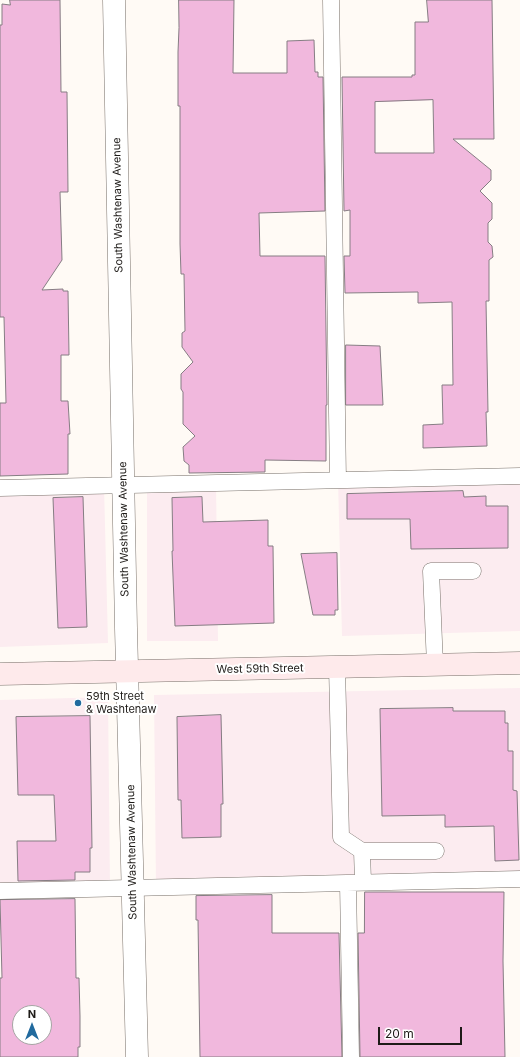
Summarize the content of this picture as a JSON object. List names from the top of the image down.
{
  "streets": {
    "street": ["South Washtenaw Avenue", "West 59th Street"]
  },
  "crossings": [
    ["South Washtenaw Avenue", "West 59th Street"]
  ],
  "places": ["59th Street & Washtenaw"],
  "scale_bar": "20 m",
  "north": "top"
}
